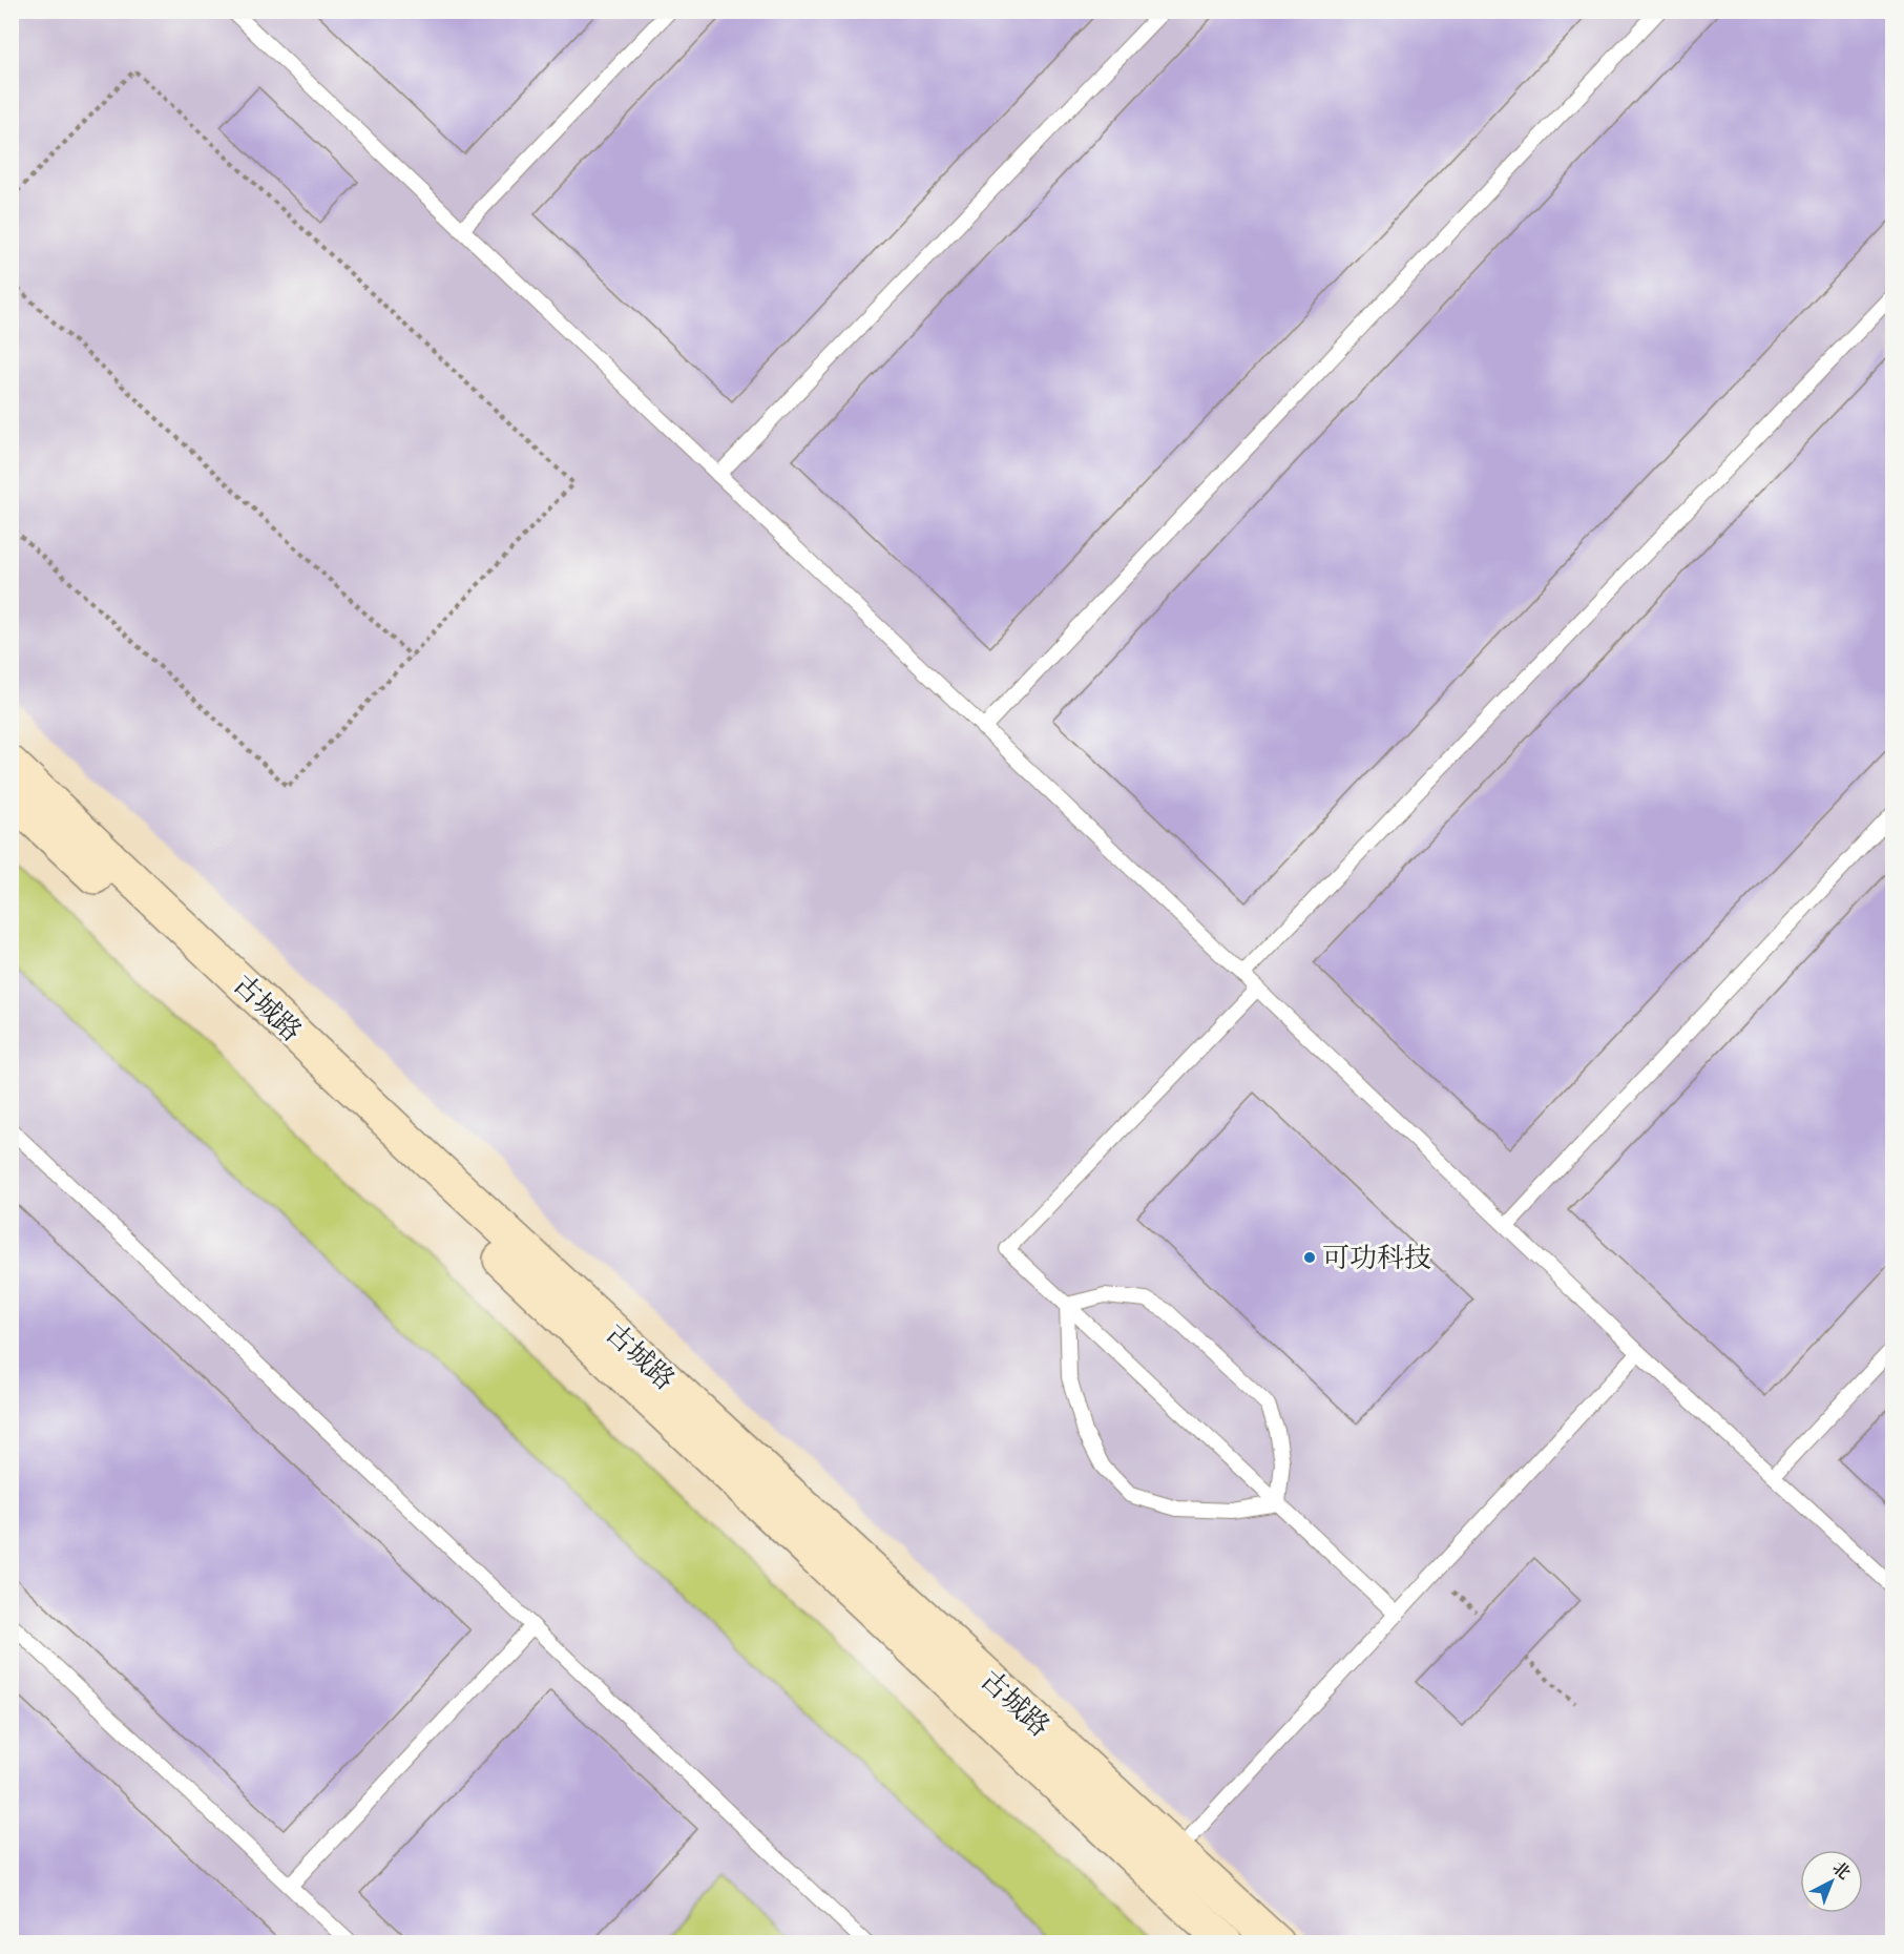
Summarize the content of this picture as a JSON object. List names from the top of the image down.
{
  "streets": {
    "main road": ["古城路"]
  },
  "places": ["可功科技"],
  "north": "top right"
}
